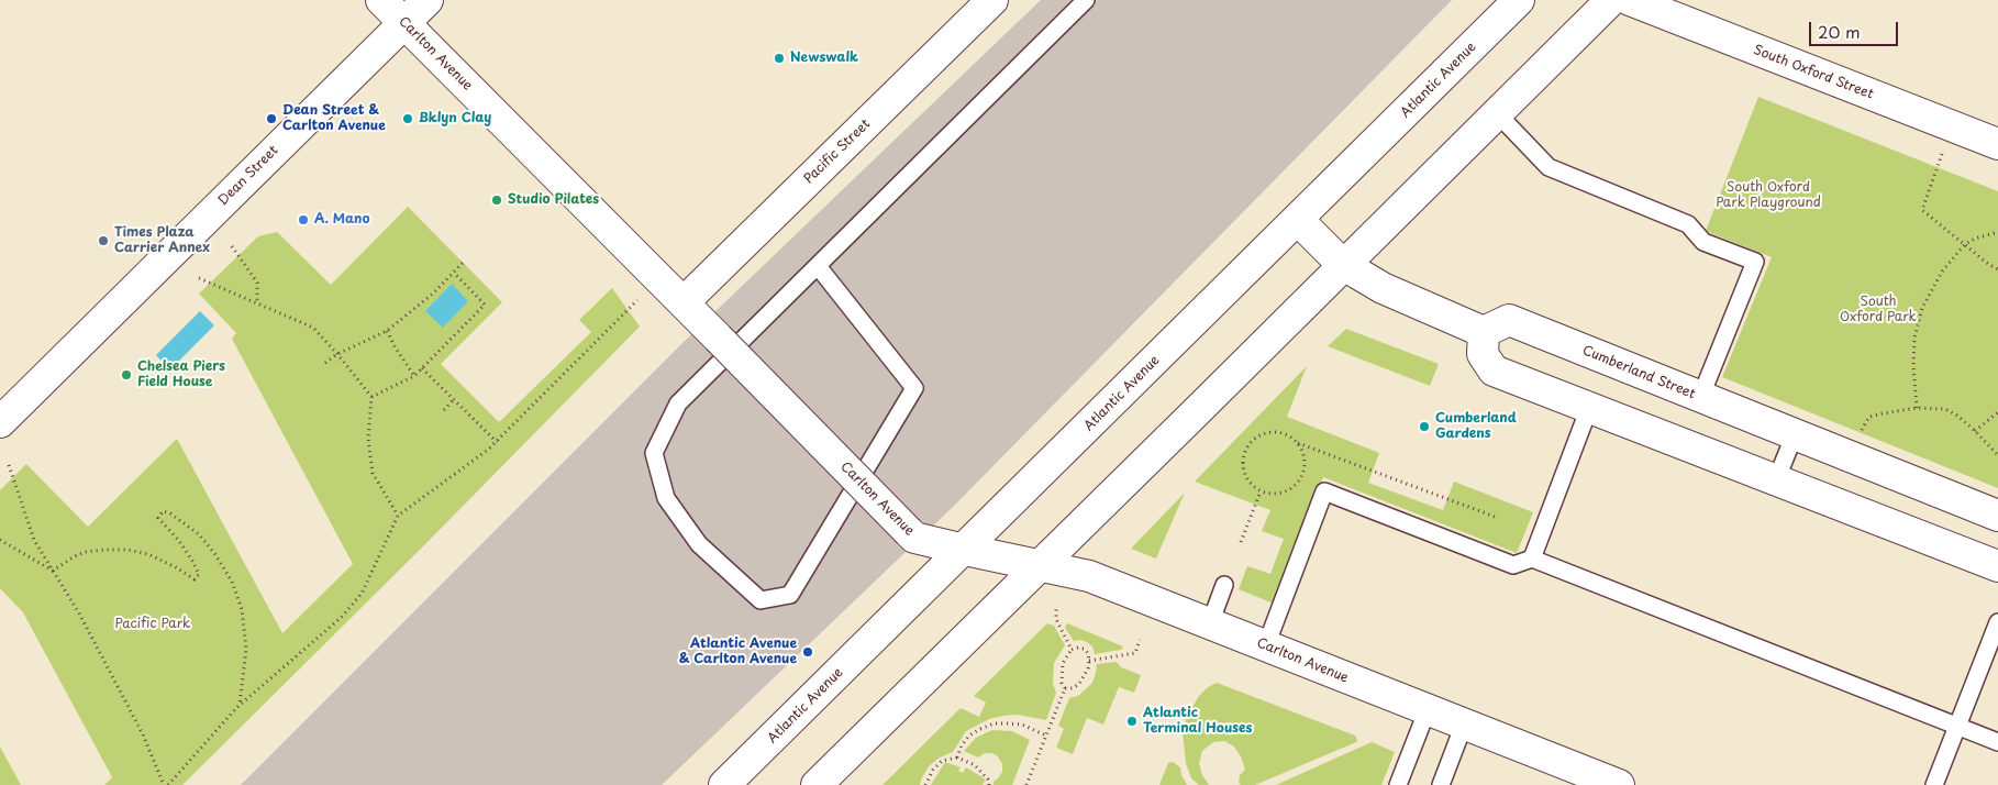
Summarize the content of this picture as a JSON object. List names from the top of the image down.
{
  "streets": {
    "street": [
      "Carlton Avenue",
      "South Oxford Street",
      "Atlantic Avenue",
      "Pacific Street",
      "Dean Street",
      "Cumberland Street"
    ]
  },
  "crossings": [
    ["Carlton Avenue", "Atlantic Avenue"],
    ["Carlton Avenue", "Pacific Street"],
    ["Carlton Avenue", "Dean Street"]
  ],
  "parks": ["South Oxford Park Playground", "South Oxford Park", "Pacific Park"],
  "places": [
    "Newswalk",
    "Dean Street & Carlton Avenue",
    "Bklyn Clay",
    "Studio Pilates",
    "A. Mano",
    "Times Plaza Carrier Annex",
    "Chelsea Piers Field House",
    "Cumberland Gardens",
    "Atlantic Avenue & Carlton Avenue",
    "Atlantic Terminal Houses"
  ],
  "scale_bar": "20 m"
}
